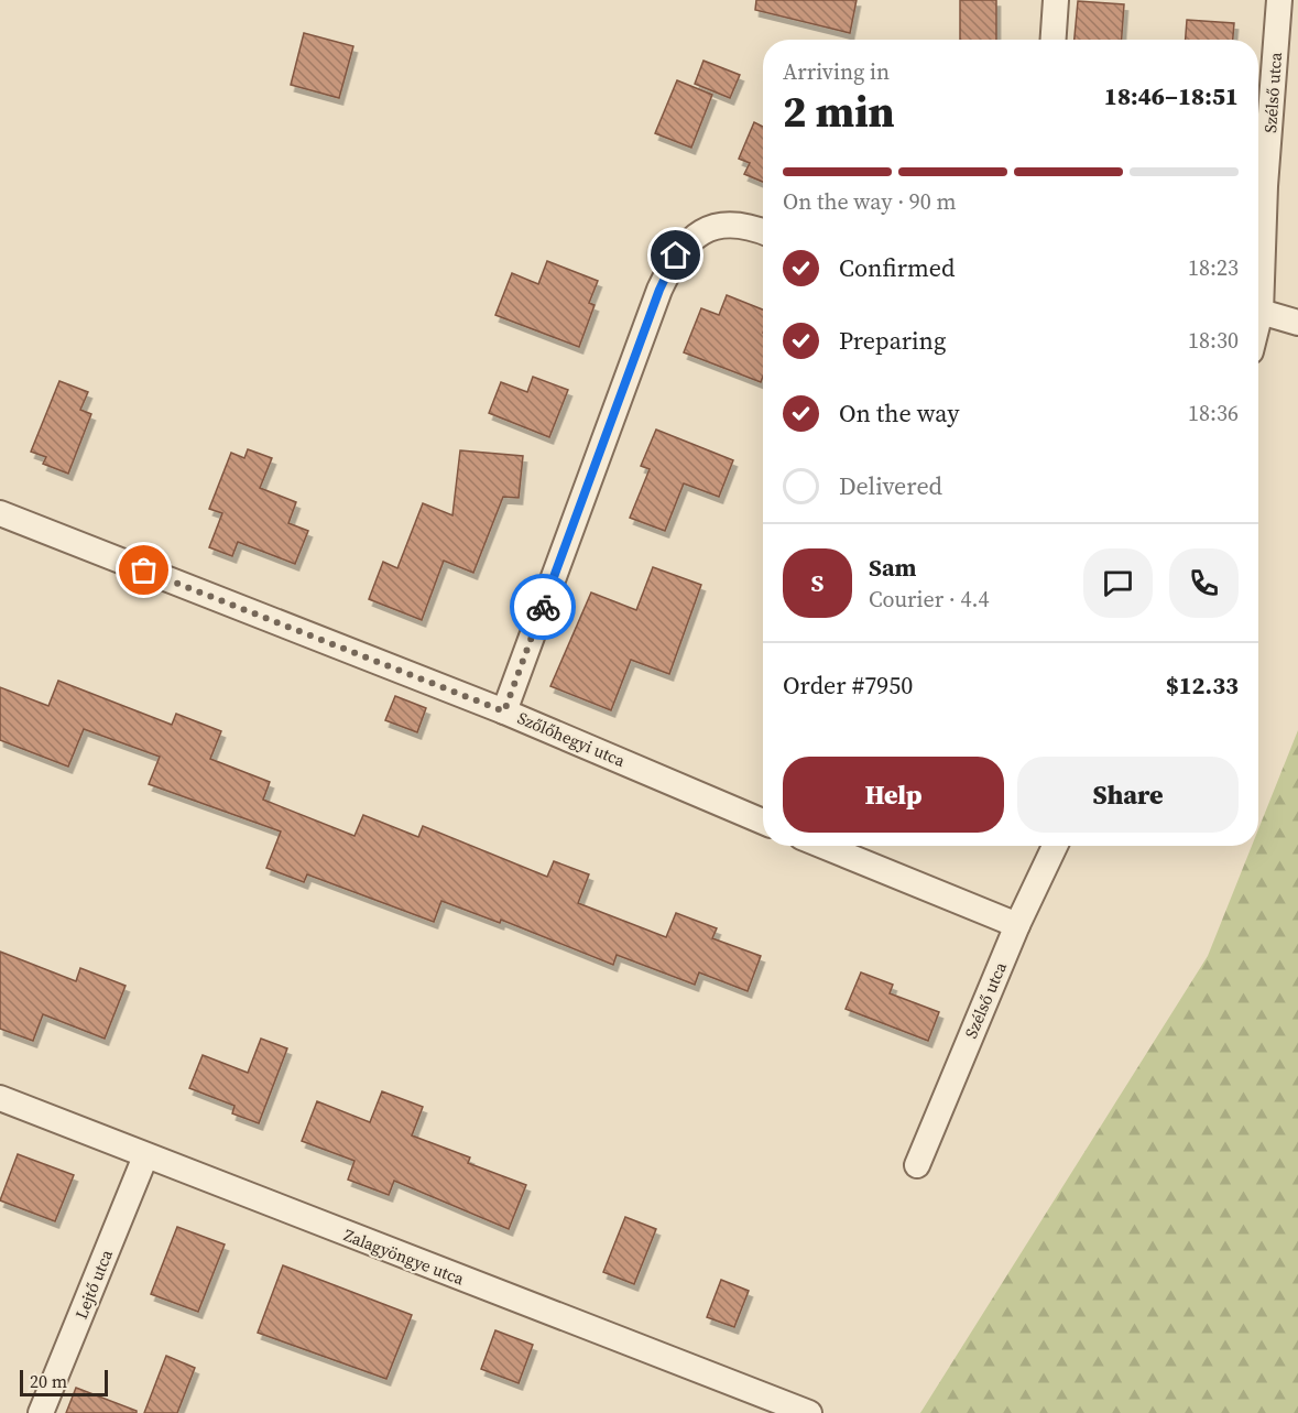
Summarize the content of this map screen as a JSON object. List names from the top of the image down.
{
  "streets": {
    "street": [
      "Szélső utca",
      "Szőlőhegyi utca",
      "Zalagyöngye utca",
      "Lejtő utca"
    ]
  },
  "crossings": [
    ["Zalagyöngye utca", "Lejtő utca"]
  ],
  "scale_bar": "20 m",
  "page": {
    "heading": ["2 min", "Arriving in", "18:46–18:51"],
    "panel": [
      "Sam",
      "Courier · 4.4",
      "Order #7950",
      "$12.33"
    ],
    "bar": "On the way · 90 m",
    "list": [
      ["Confirmed", "18:23"],
      ["Preparing", "18:30"],
      ["On the way", "18:36"],
      "Delivered"
    ],
    "round": "S",
    "buttons": ["Help", "Share"],
    "scale": "20 m"
  }
}
